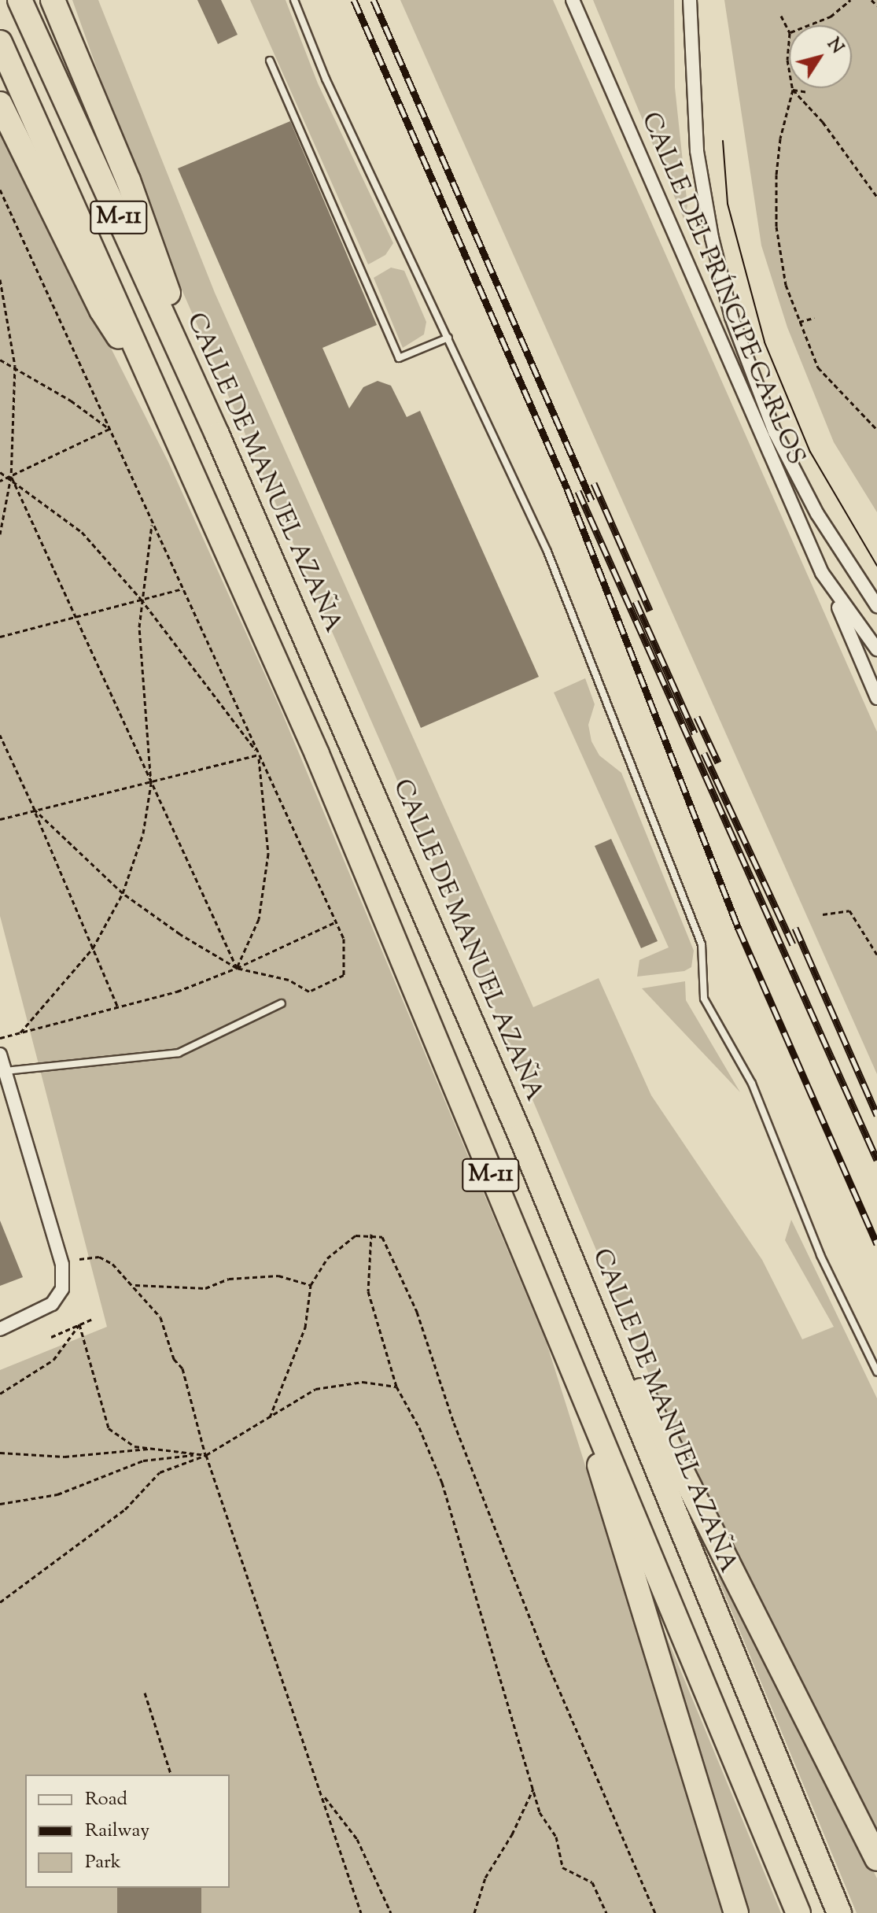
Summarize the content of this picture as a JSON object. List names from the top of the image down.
{
  "streets": {
    "highway": ["M-11", "CALLE DE MANUEL AZAÑA"],
    "street": ["CALLE DEL PRÍNCIPE CARLOS"]
  },
  "legend": ["Road", "Railway", "Park"],
  "north": "top right"
}
